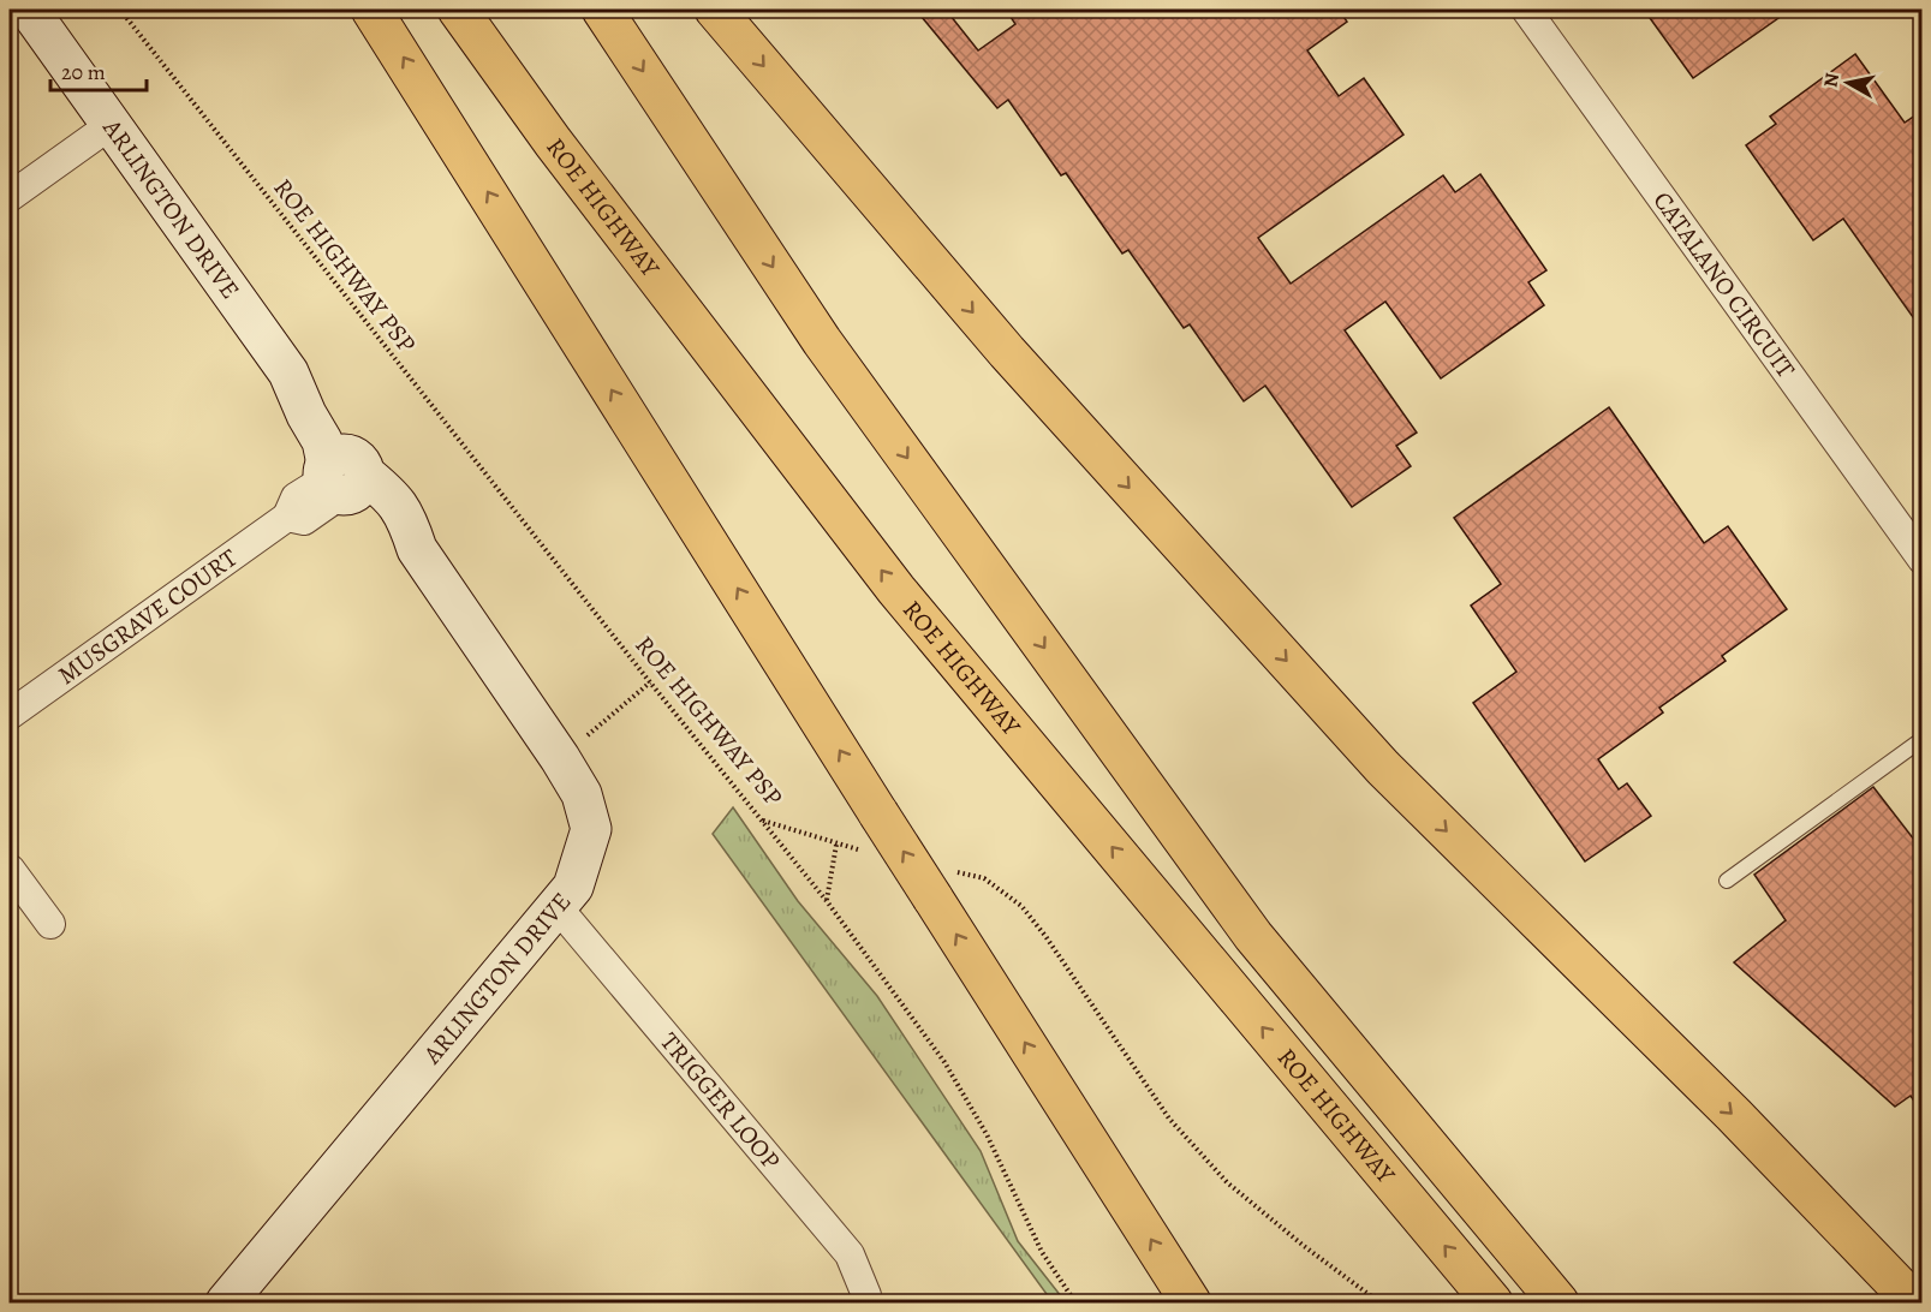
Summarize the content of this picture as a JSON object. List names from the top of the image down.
{
  "streets": {
    "highway": ["ROE HIGHWAY"],
    "street": [
      "ARLINGTON DRIVE",
      "CATALANO CIRCUIT",
      "MUSGRAVE COURT",
      "TRIGGER LOOP"
    ],
    "path": ["ROE HIGHWAY PSP"]
  },
  "crossings": [
    ["ARLINGTON DRIVE", "MUSGRAVE COURT"],
    ["ARLINGTON DRIVE", "TRIGGER LOOP"]
  ],
  "scale_bar": "20 m",
  "north": "left"
}
